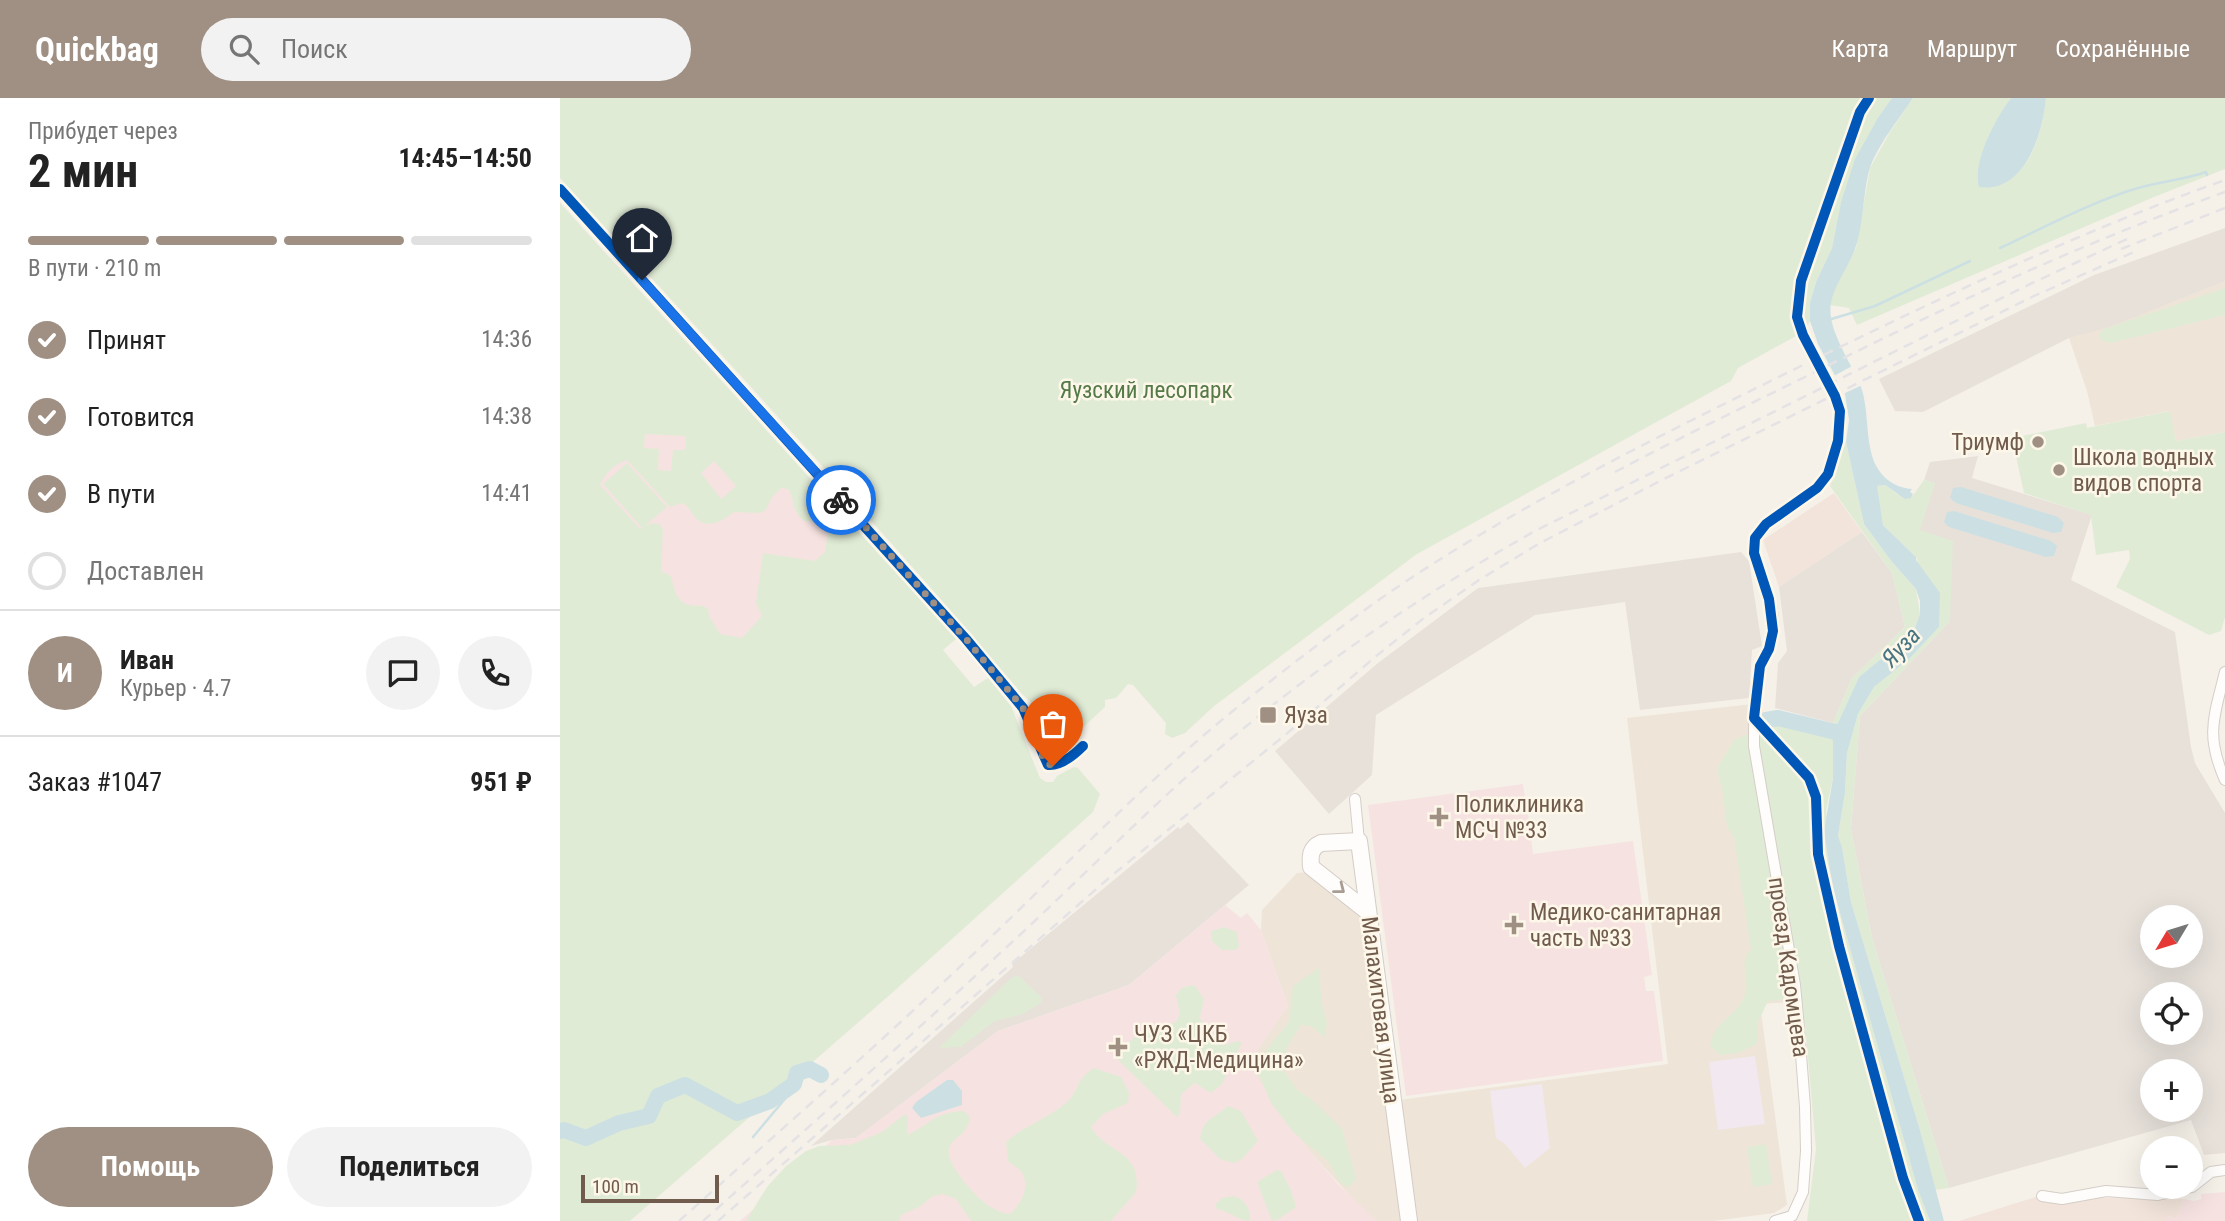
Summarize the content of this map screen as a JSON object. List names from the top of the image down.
{
  "streets": {
    "street": ["проезд Кадомцева", "Малахитовая улица"]
  },
  "water": ["Яуза"],
  "parks": ["Яузский лесопарк"],
  "places": {
    "other": ["Триумф", "Школа водных видов спорта"],
    "transit": ["Яуза"],
    "health": ["Поликлиника МСЧ №33", "Медико-санитарная часть №33", "ЧУЗ «ЦКБ «РЖД-Медицина»"]
  },
  "scale_bar": "100 m",
  "north": "bottom left",
  "page": {
    "header": "Quickbag",
    "search": "Поиск",
    "nav": ["Карта", "Маршрут", "Сохранённые"],
    "heading": ["2 мин", "Прибудет через", "14:45–14:50"],
    "panel": [
      "Иван",
      "Курьер · 4.7",
      "Заказ #1047",
      "951 ₽"
    ],
    "bar": "В пути · 210 m",
    "list": [
      ["Принят", "14:36"],
      ["Готовится", "14:38"],
      ["В пути", "14:41"],
      "Доставлен"
    ],
    "round": "И",
    "map_buttons": ["+", "−"],
    "buttons": ["Помощь", "Поделиться"],
    "scale": "100 m"
  }
}
